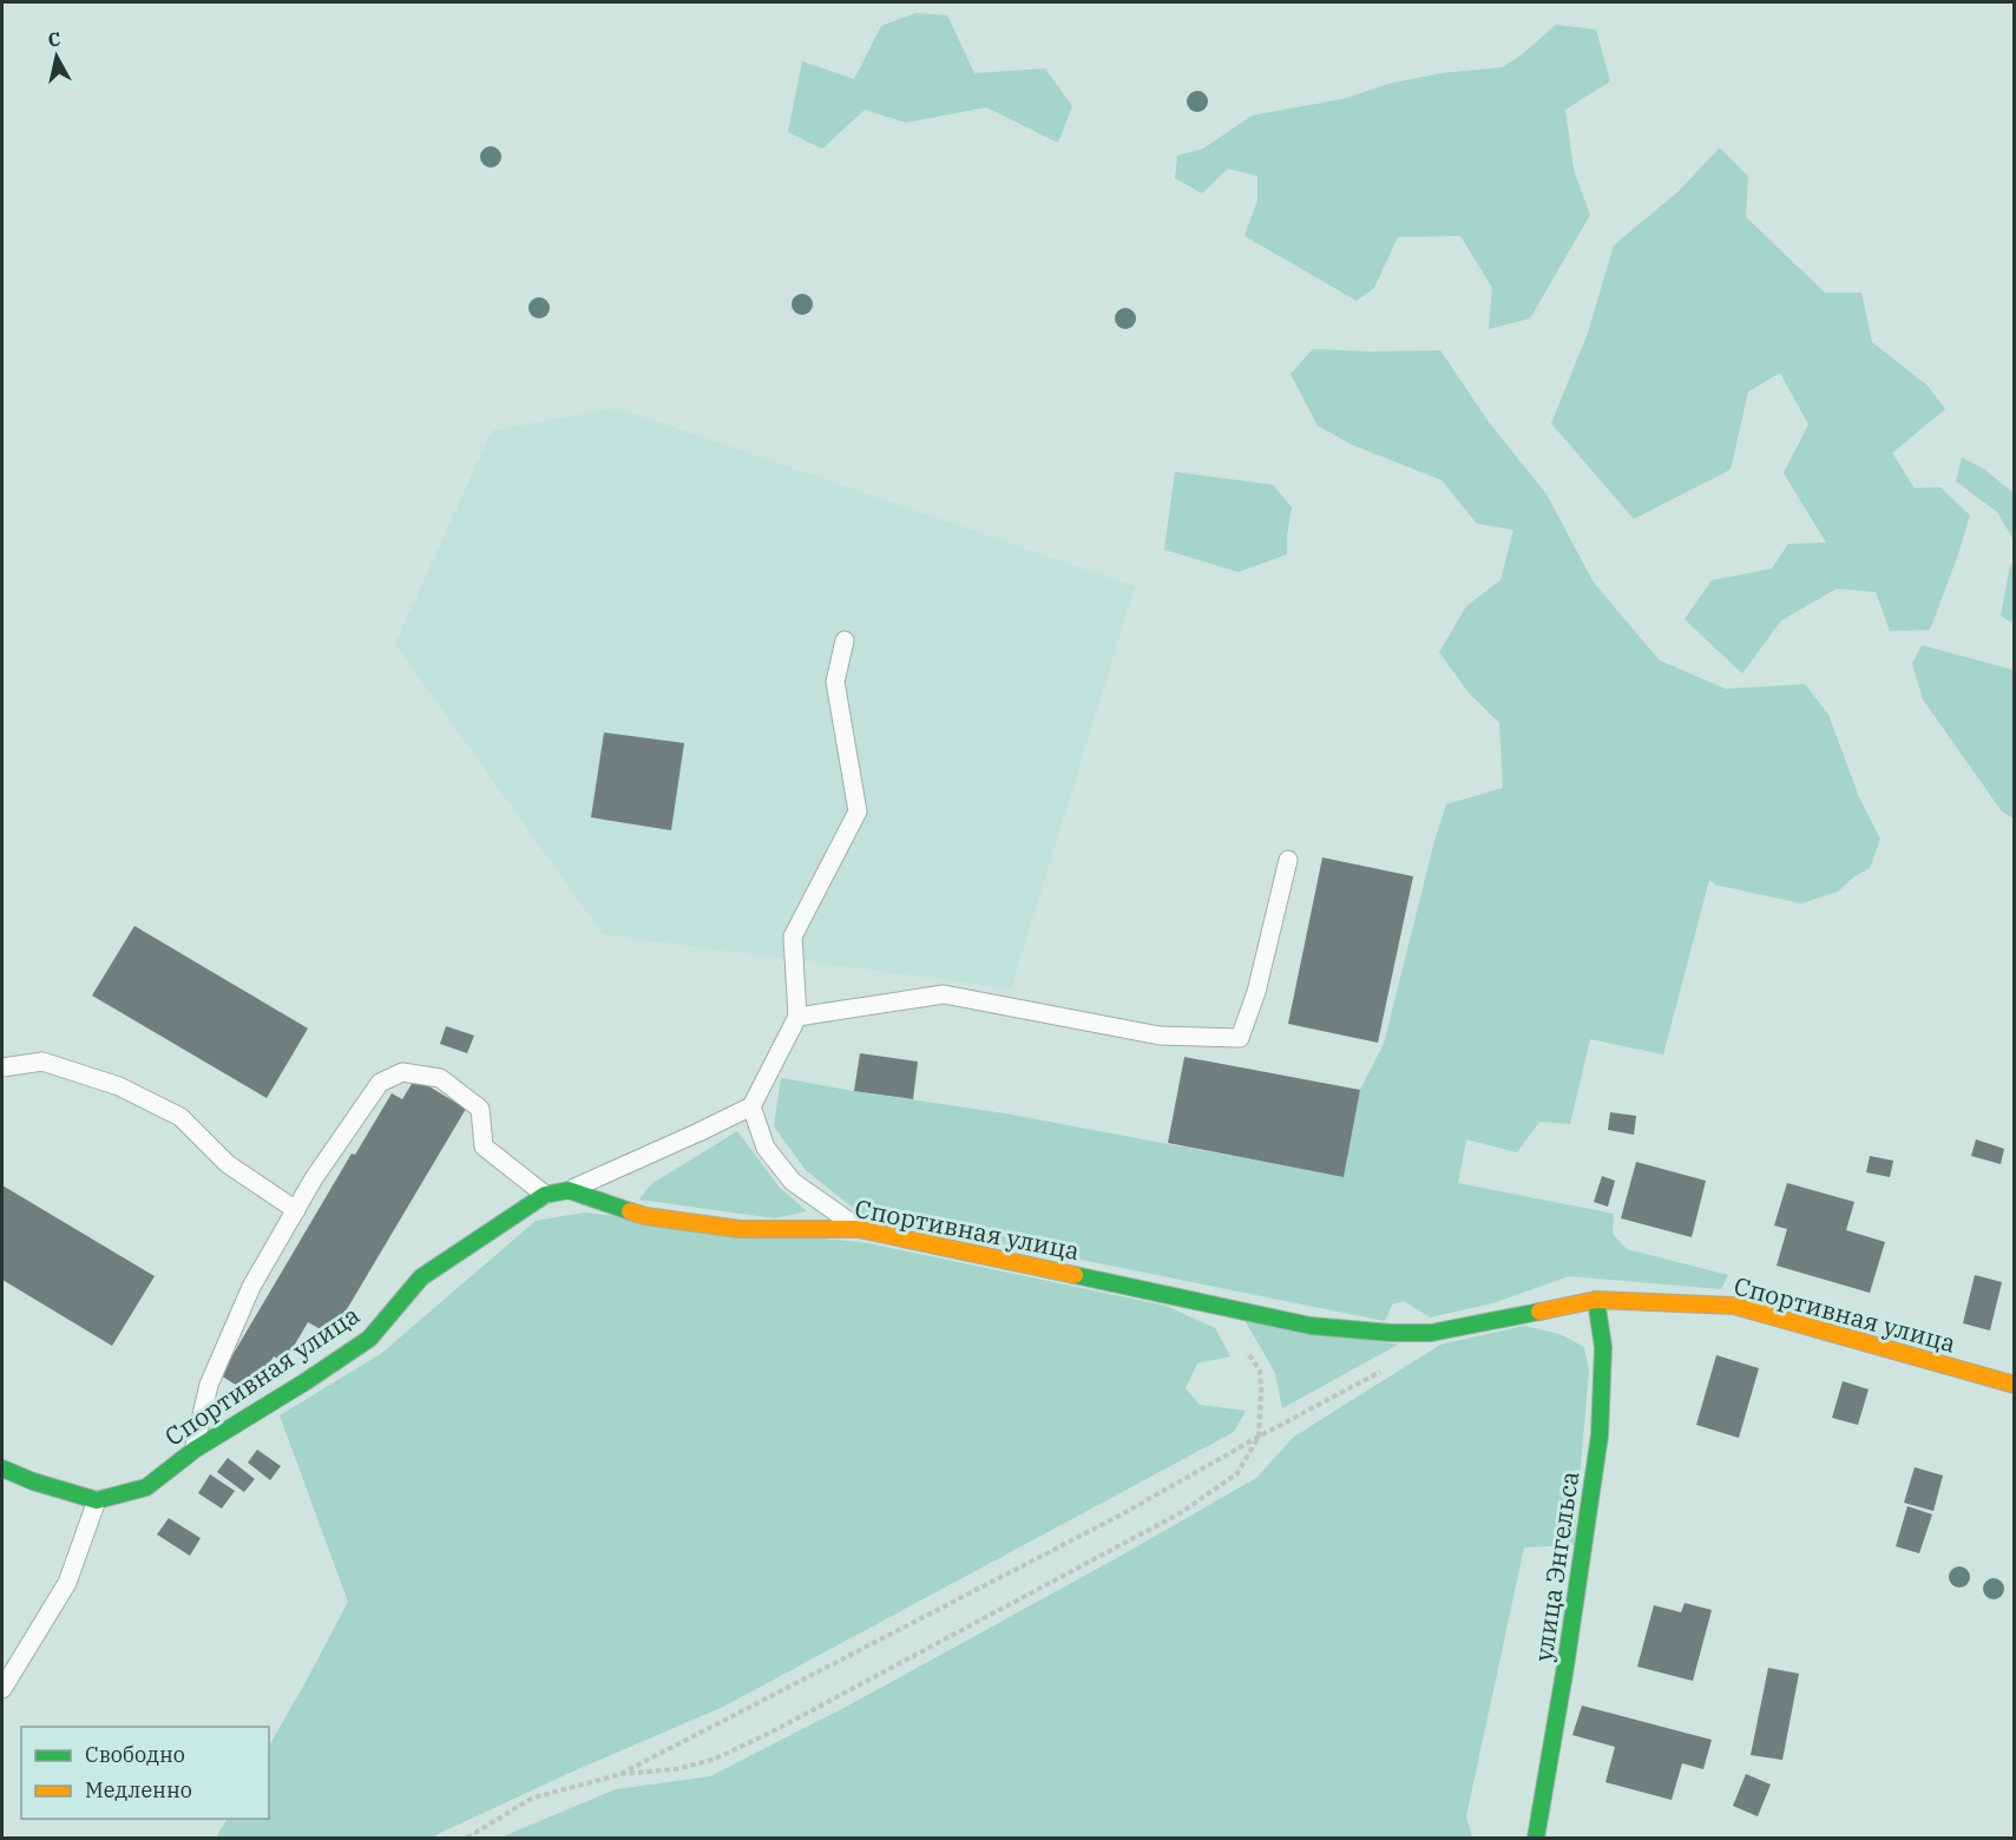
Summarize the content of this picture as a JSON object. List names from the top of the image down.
{
  "streets": {
    "street": ["Спортивная улица", "улица Энгельса"]
  },
  "crossings": [
    ["Спортивная улица", "улица Энгельса"]
  ],
  "legend": ["Свободно", "Медленно"],
  "north": "top"
}
